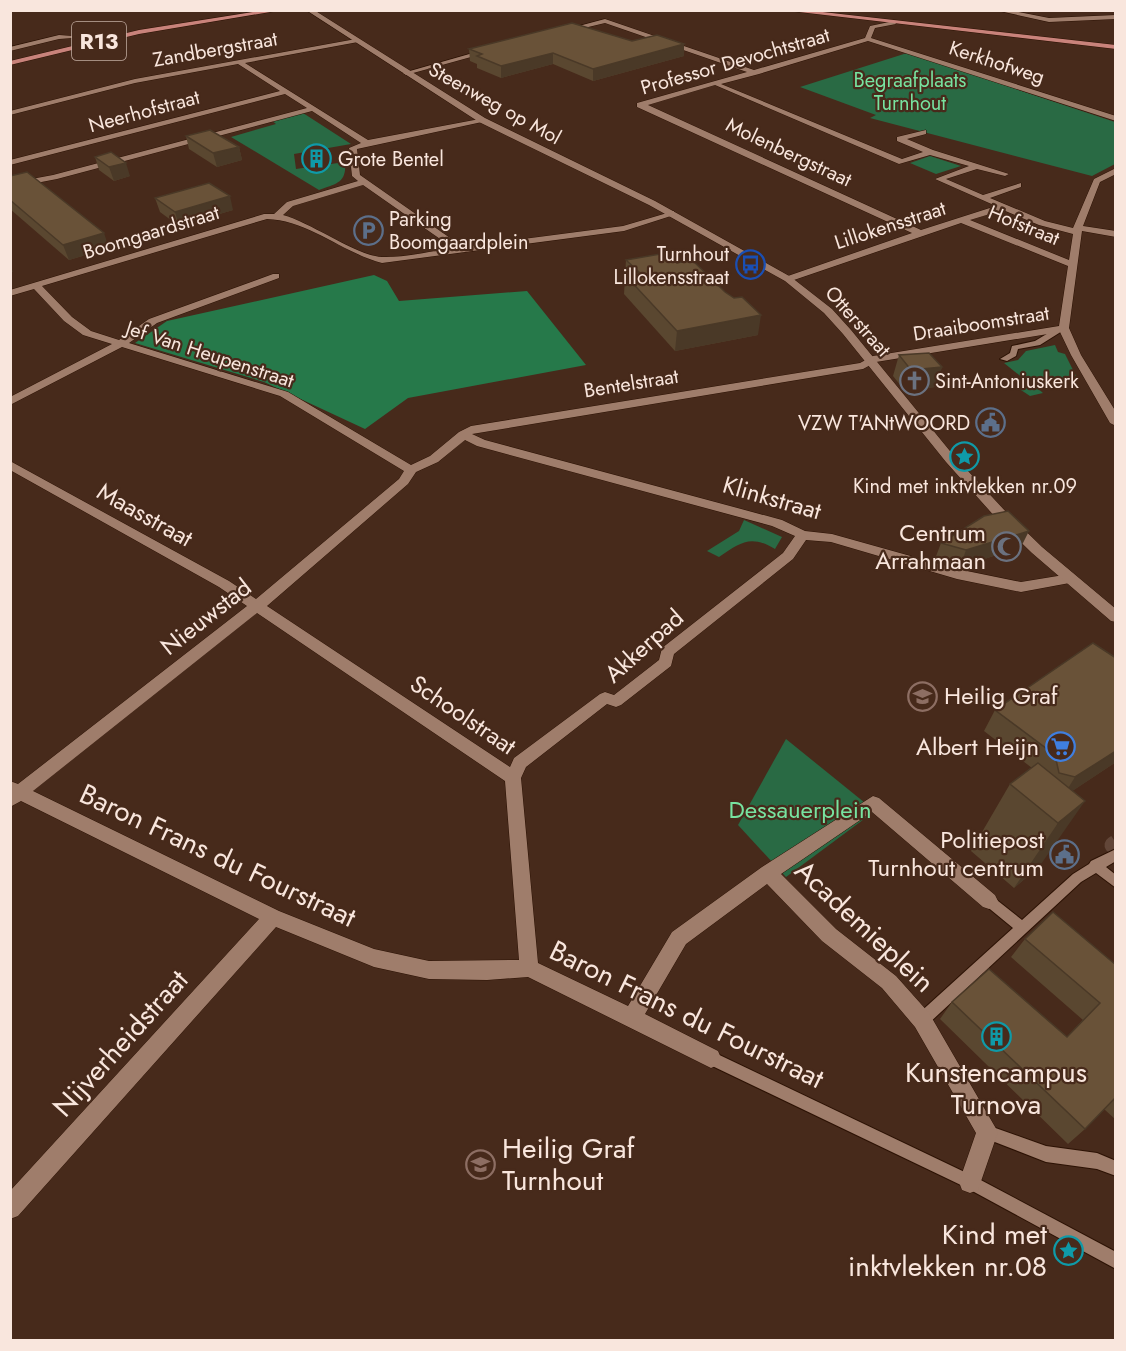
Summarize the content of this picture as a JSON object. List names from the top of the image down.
{
  "streets": {
    "main road": ["R13"],
    "street": [
      "Zandbergstraat",
      "Professor Devochtstraat",
      "Kerkhofweg",
      "Steenweg op Mol",
      "Neerhofstraat",
      "Molenbergstraat",
      "Lillokensstraat",
      "Hofstraat",
      "Boomgaardstraat",
      "Otterstraat",
      "Draaiboomstraat",
      "Jef Van Heupenstraat",
      "Bentelstraat",
      "Klinkstraat",
      "Maasstraat",
      "Nieuwstad",
      "Akkerpad",
      "Schoolstraat",
      "Baron Frans du Fourstraat",
      "Academieplein",
      "Nijverheidstraat"
    ]
  },
  "crossings": [
    ["Zandbergstraat", "Steenweg op Mol"],
    ["Professor Devochtstraat", "Kerkhofweg"],
    ["Professor Devochtstraat", "Molenbergstraat"],
    ["Steenweg op Mol", "Otterstraat"],
    ["Molenbergstraat", "Lillokensstraat"],
    ["Lillokensstraat", "Hofstraat"],
    ["Lillokensstraat", "Otterstraat"],
    ["Boomgaardstraat", "Jef Van Heupenstraat"],
    ["Otterstraat", "Draaiboomstraat"],
    ["Otterstraat", "Bentelstraat"],
    ["Otterstraat", "Klinkstraat"],
    ["Draaiboomstraat", "Bentelstraat"],
    ["Jef Van Heupenstraat", "Bentelstraat"],
    ["Jef Van Heupenstraat", "Nieuwstad"],
    ["Bentelstraat", "Klinkstraat"],
    ["Bentelstraat", "Nieuwstad"],
    ["Klinkstraat", "Akkerpad"],
    ["Maasstraat", "Nieuwstad"],
    ["Maasstraat", "Schoolstraat"],
    ["Nieuwstad", "Schoolstraat"],
    ["Nieuwstad", "Baron Frans du Fourstraat"],
    ["Akkerpad", "Schoolstraat"],
    ["Schoolstraat", "Baron Frans du Fourstraat"],
    ["Baron Frans du Fourstraat", "Nijverheidstraat"]
  ],
  "parks": ["Begraafplaats Turnhout", "Dessauerplein"],
  "places": {
    "building": ["Grote Bentel", "Kunstencampus Turnova"],
    "parking": ["Parking Boomgaardplein"],
    "bus stop": ["Turnhout Lillokensstraat"],
    "church": ["Sint-Antoniuskerk"],
    "public building": ["VZW T'ANtWOORD", "Politiepost Turnhout centrum"],
    "place": ["Kind met inktvlekken nr.09", "Kind met inktvlekken nr.08"],
    "mosque": ["Centrum Arrahmaan"],
    "school or university": ["Heilig Graf", "Heilig Graf Turnhout"],
    "supermarket": ["Albert Heijn"]
  }
}
